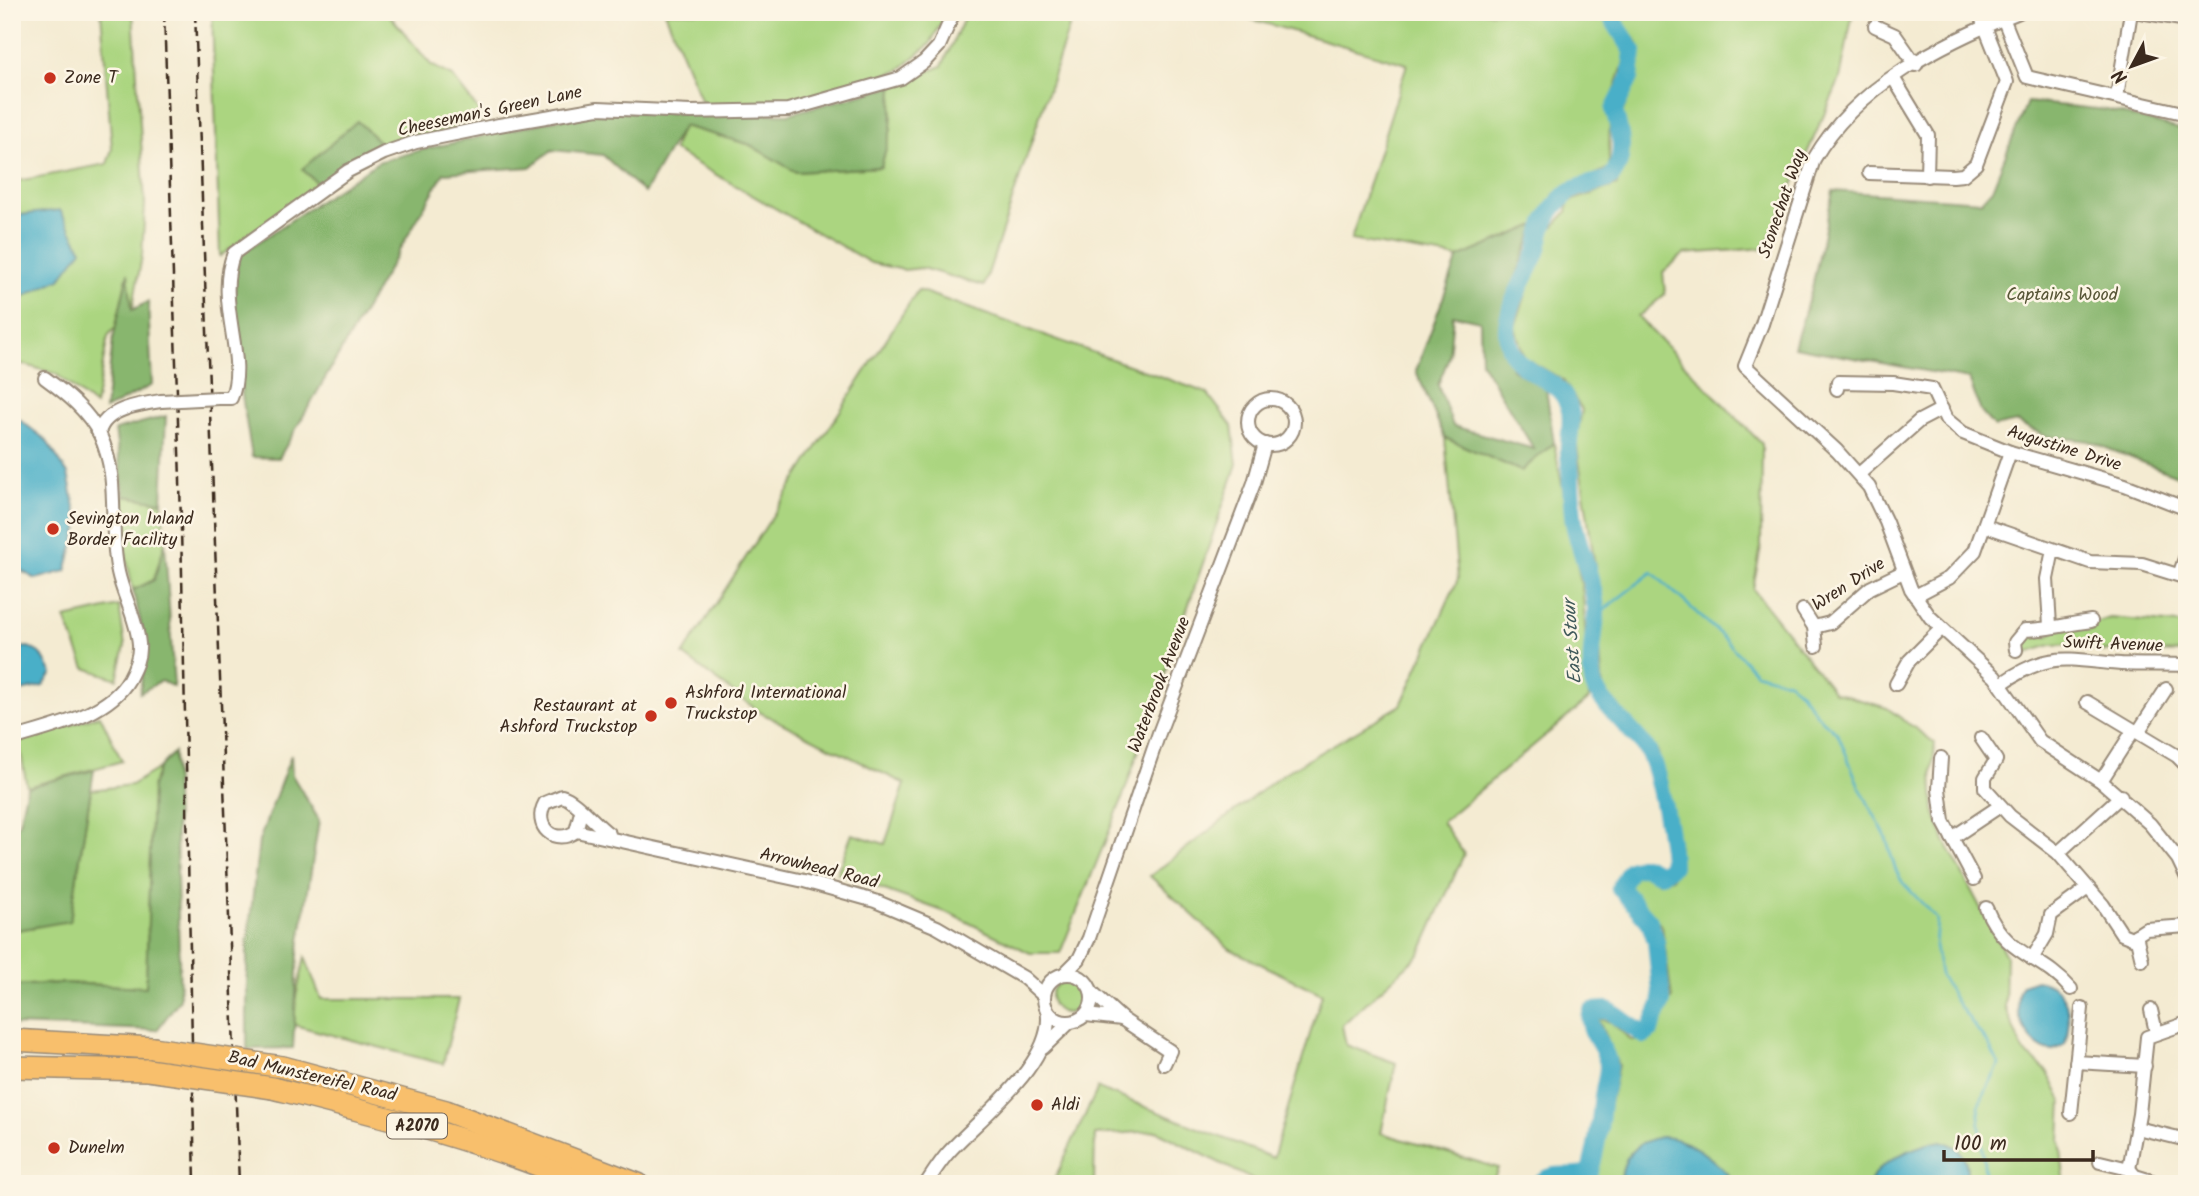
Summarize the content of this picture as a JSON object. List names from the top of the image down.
{
  "streets": {
    "highway": ["Bad Munstereifel Road", "A2070"],
    "street": [
      "Cheeseman's Green Lane",
      "Stonechat Way",
      "Augustine Drive",
      "Wren Drive",
      "Swift Avenue",
      "Waterbrook Avenue",
      "Arrowhead Road"
    ]
  },
  "crossings": [
    ["Waterbrook Avenue", "Arrowhead Road"]
  ],
  "water": ["East Stour"],
  "parks": ["Captains Wood"],
  "places": [
    "Zone T",
    "Sevington Inland Border Facility",
    "Ashford International Truckstop",
    "Restaurant at Ashford Truckstop",
    "Aldi",
    "Dunelm"
  ],
  "scale_bar": "100 m",
  "north": "bottom left"
}
